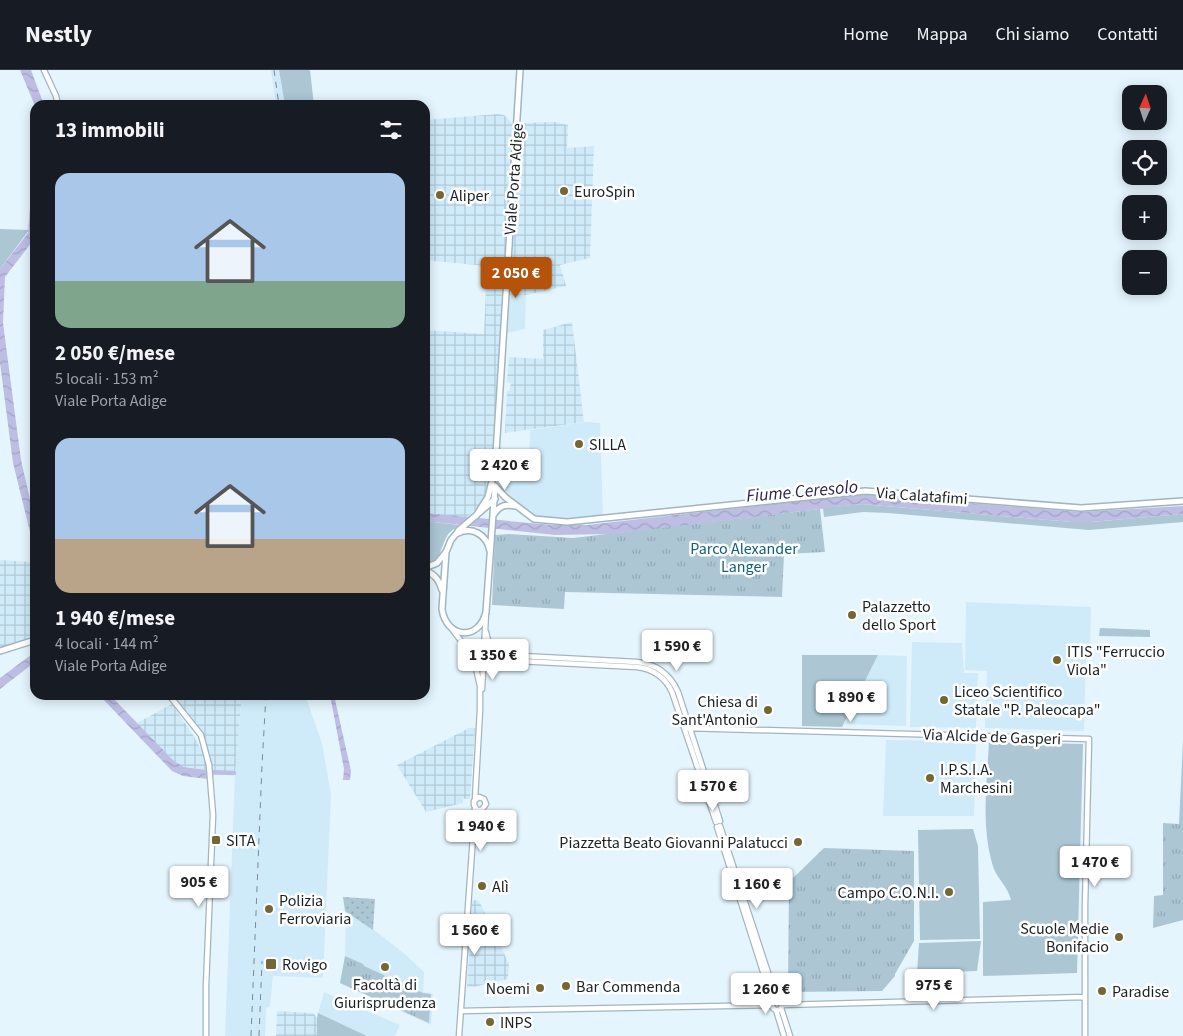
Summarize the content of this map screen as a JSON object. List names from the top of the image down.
{
  "streets": {
    "main road": ["Viale Porta Adige", "Via Calatafimi"],
    "street": ["Via Alcide de Gasperi"]
  },
  "crossings": [
    ["Viale Porta Adige", "Via Calatafimi"]
  ],
  "water": ["Fiume Ceresolo"],
  "parks": ["Parco Alexander Langer"],
  "places": {
    "other": [
      "EuroSpin",
      "Aliper",
      "SILLA",
      "Palazzetto dello Sport",
      "ITIS \"Ferruccio Viola\"",
      "Liceo Scientifico Statale \"P. Paleocapa\"",
      "Chiesa di Sant'Antonio",
      "I.P.S.I.A. Marchesini",
      "Piazzetta Beato Giovanni Palatucci",
      "Alì",
      "Campo C.O.N.I.",
      "Polizia Ferroviaria",
      "Scuole Medie Bonifacio",
      "Facoltà di Giurisprudenza",
      "Bar Commenda",
      "Noemi",
      "Paradise",
      "INPS"
    ],
    "transit": ["SITA", "Rovigo"]
  },
  "north": "top",
  "page": {
    "header": "Nestly",
    "nav": [
      "Home",
      "Mappa",
      "Chi siamo",
      "Contatti"
    ],
    "map_buttons": ["+", "−"],
    "heading": "13 immobili",
    "list": [
      {
        "name": "2 050 €/mese",
        "note": "5 locali · 153 m² · Viale Porta Adige"
      },
      {
        "name": "1 940 €/mese",
        "note": "4 locali · 144 m² · Viale Porta Adige"
      }
    ],
    "price": [
      "2 050 €",
      "2 420 €",
      "1 590 €",
      "1 350 €",
      "1 890 €",
      "1 570 €",
      "1 940 €",
      "1 470 €",
      "905 €",
      "1 160 €",
      "1 560 €",
      "975 €",
      "1 260 €"
    ]
  }
}
